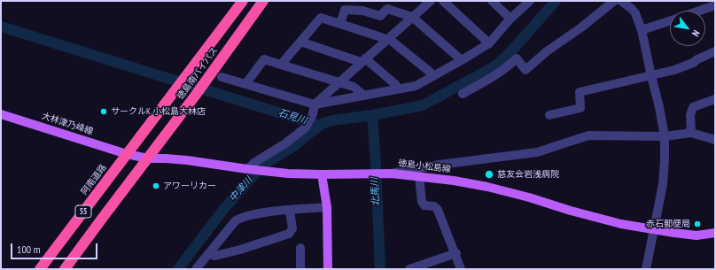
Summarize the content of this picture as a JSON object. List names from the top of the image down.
{
  "streets": {
    "highway": ["徳島南バイパス", "阿南道路", "55"],
    "main road": ["大林津乃峰線", "徳島小松島線"]
  },
  "crossings": [
    ["徳島南バイパス", "大林津乃峰線"],
    ["徳島南バイパス", "徳島小松島線"],
    ["徳島南バイパス", "阿南道路"],
    ["徳島南バイパス", "55"],
    ["大林津乃峰線", "徳島小松島線"],
    ["大林津乃峰線", "阿南道路"],
    ["徳島小松島線", "阿南道路"],
    ["徳島小松島線", "55"]
  ],
  "water": ["石見川", "中津川", "北馬川"],
  "places": [
    "サークルK 小松島大林店",
    "慈友会岩浅病院",
    "アワーリカー",
    "赤石郵便局"
  ],
  "scale_bar": "100 m",
  "north": "bottom right"
}
